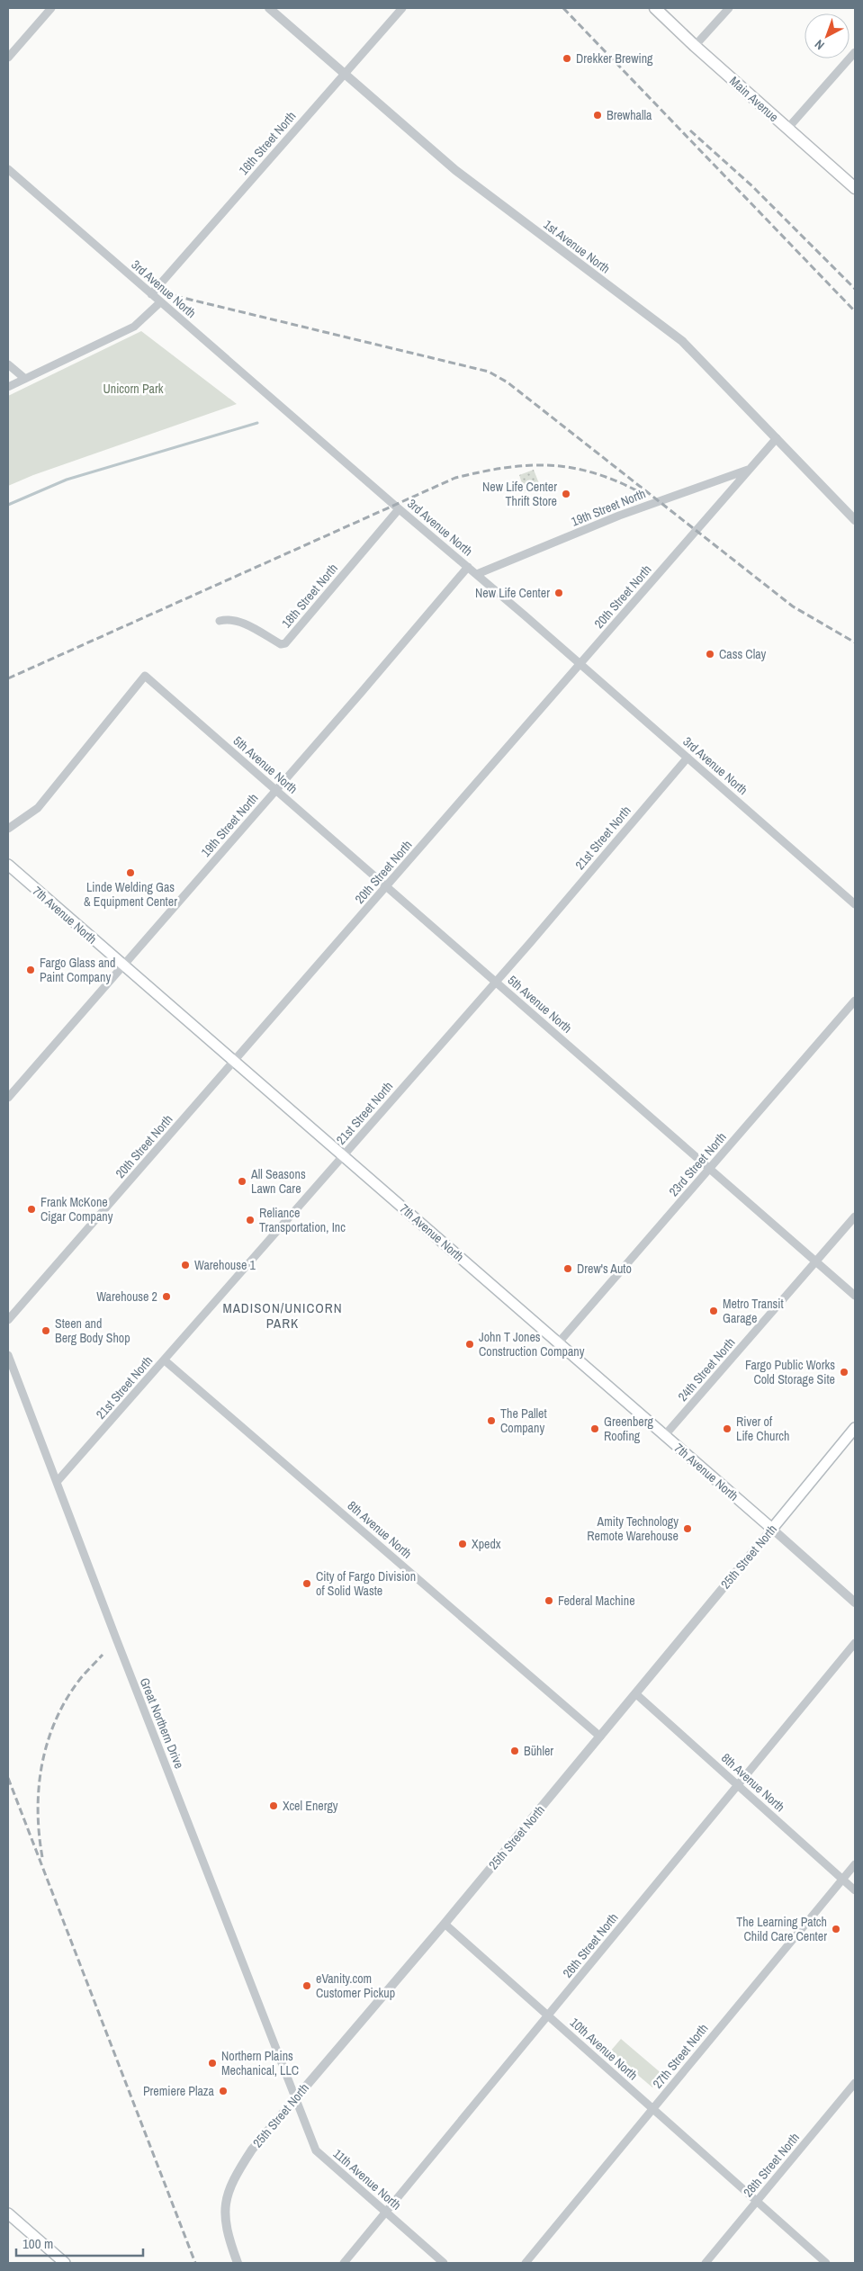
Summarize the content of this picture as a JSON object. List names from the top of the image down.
{
  "streets": {
    "main road": ["Main Avenue", "7th Avenue North", "25th Street North"],
    "street": [
      "16th Street North",
      "1st Avenue North",
      "3rd Avenue North",
      "19th Street North",
      "18th Street North",
      "20th Street North",
      "5th Avenue North",
      "21st Street North",
      "23rd Street North",
      "24th Street North",
      "8th Avenue North",
      "Great Northern Drive",
      "26th Street North",
      "10th Avenue North",
      "27th Street North",
      "28th Street North",
      "11th Avenue North"
    ]
  },
  "crossings": [
    ["16th Street North", "1st Avenue North"],
    ["16th Street North", "3rd Avenue North"],
    ["1st Avenue North", "20th Street North"],
    ["3rd Avenue North", "19th Street North"],
    ["3rd Avenue North", "18th Street North"],
    ["3rd Avenue North", "20th Street North"],
    ["3rd Avenue North", "21st Street North"],
    ["19th Street North", "20th Street North"],
    ["19th Street North", "5th Avenue North"],
    ["19th Street North", "7th Avenue North"],
    ["20th Street North", "5th Avenue North"],
    ["20th Street North", "7th Avenue North"],
    ["5th Avenue North", "21st Street North"],
    ["5th Avenue North", "23rd Street North"],
    ["5th Avenue North", "24th Street North"],
    ["21st Street North", "7th Avenue North"],
    ["21st Street North", "8th Avenue North"],
    ["21st Street North", "Great Northern Drive"],
    ["7th Avenue North", "23rd Street North"],
    ["7th Avenue North", "24th Street North"],
    ["7th Avenue North", "25th Street North"],
    ["8th Avenue North", "25th Street North"],
    ["8th Avenue North", "26th Street North"],
    ["8th Avenue North", "27th Street North"],
    ["25th Street North", "Great Northern Drive"],
    ["25th Street North", "10th Avenue North"],
    ["25th Street North", "11th Avenue North"],
    ["Great Northern Drive", "11th Avenue North"],
    ["26th Street North", "10th Avenue North"],
    ["26th Street North", "11th Avenue North"],
    ["10th Avenue North", "27th Street North"],
    ["10th Avenue North", "28th Street North"]
  ],
  "districts": ["MADISON/UNICORN PARK"],
  "parks": ["Unicorn Park"],
  "places": [
    "Drekker Brewing",
    "Brewhalla",
    "New Life Center Thrift Store",
    "New Life Center",
    "Cass Clay",
    "Linde Welding Gas & Equipment Center",
    "Fargo Glass and Paint Company",
    "All Seasons Lawn Care",
    "Frank McKone Cigar Company",
    "Reliance Transportation, Inc",
    "Warehouse 1",
    "Drew's Auto",
    "Warehouse 2",
    "Metro Transit Garage",
    "Steen and Berg Body Shop",
    "John T Jones Construction Company",
    "Fargo Public Works Cold Storage Site",
    "The Pallet Company",
    "Greenberg Roofing",
    "River of Life Church",
    "Amity Technology Remote Warehouse",
    "Xpedx",
    "City of Fargo Division of Solid Waste",
    "Federal Machine",
    "Bühler",
    "Xcel Energy",
    "The Learning Patch Child Care Center",
    "eVanity.com Customer Pickup",
    "Northern Plains Mechanical, LLC",
    "Premiere Plaza"
  ],
  "scale_bar": "100 m",
  "north": "bottom left"
}
